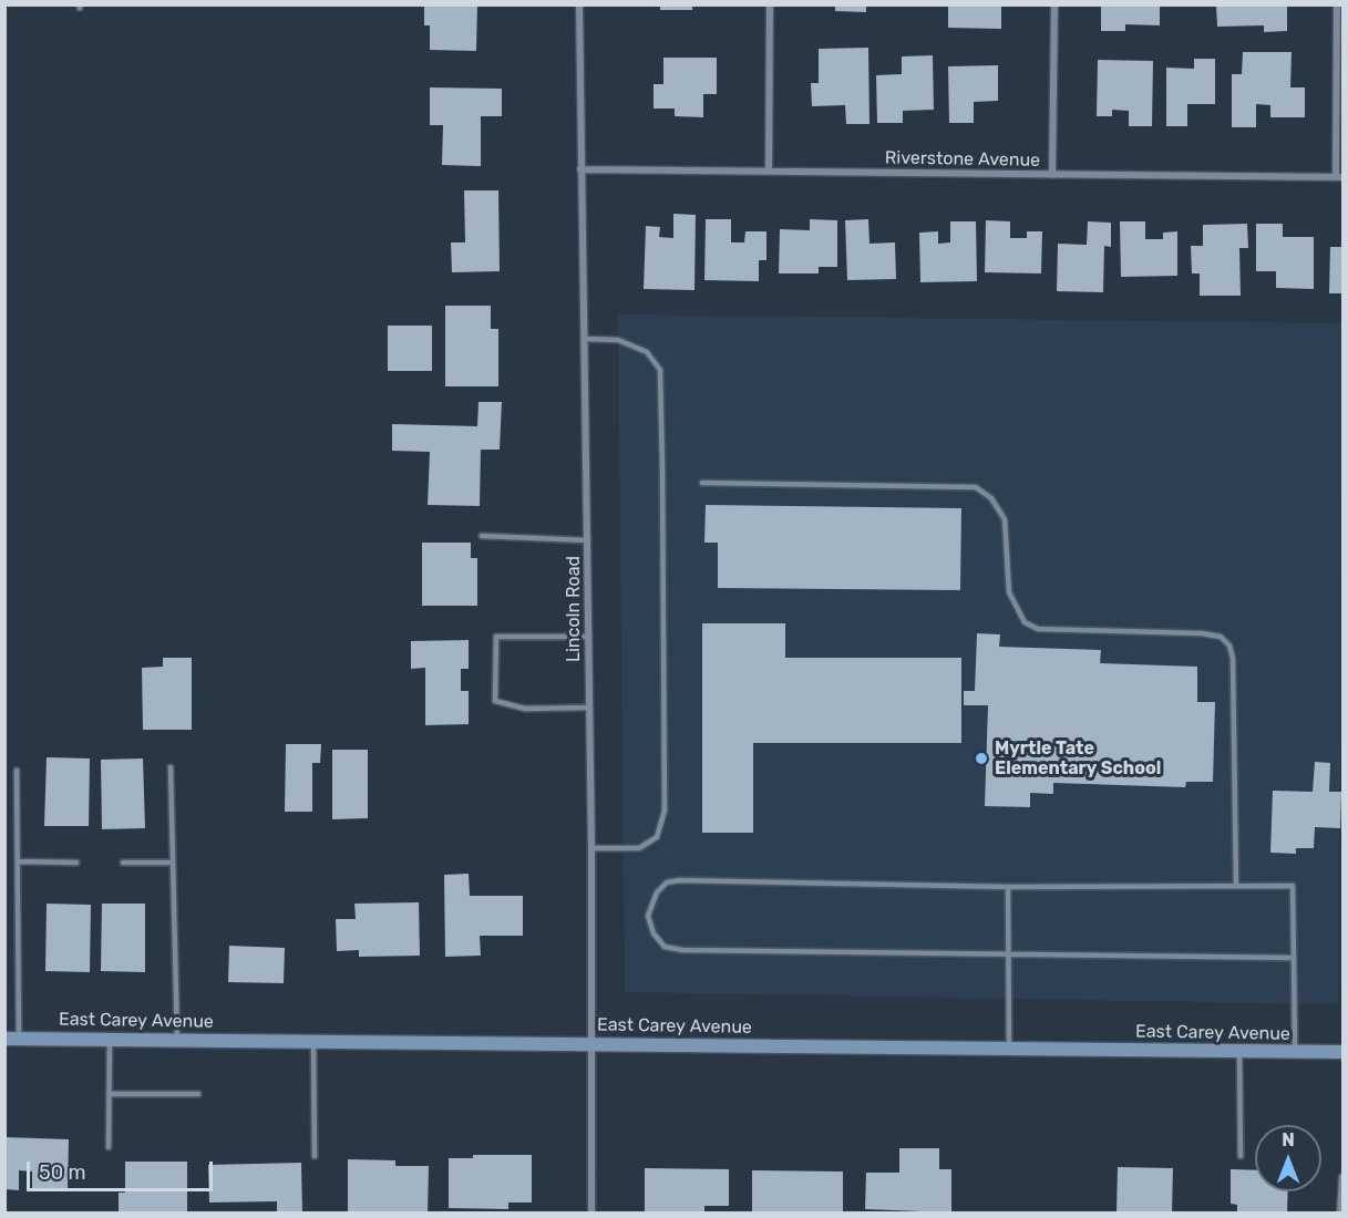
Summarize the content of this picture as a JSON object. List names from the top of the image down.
{
  "streets": {
    "main road": ["East Carey Avenue"],
    "street": ["Riverstone Avenue", "Lincoln Road"]
  },
  "crossings": [
    ["Riverstone Avenue", "Lincoln Road"],
    ["Lincoln Road", "East Carey Avenue"]
  ],
  "places": ["Myrtle Tate Elementary School"],
  "scale_bar": "50 m",
  "north": "top"
}
